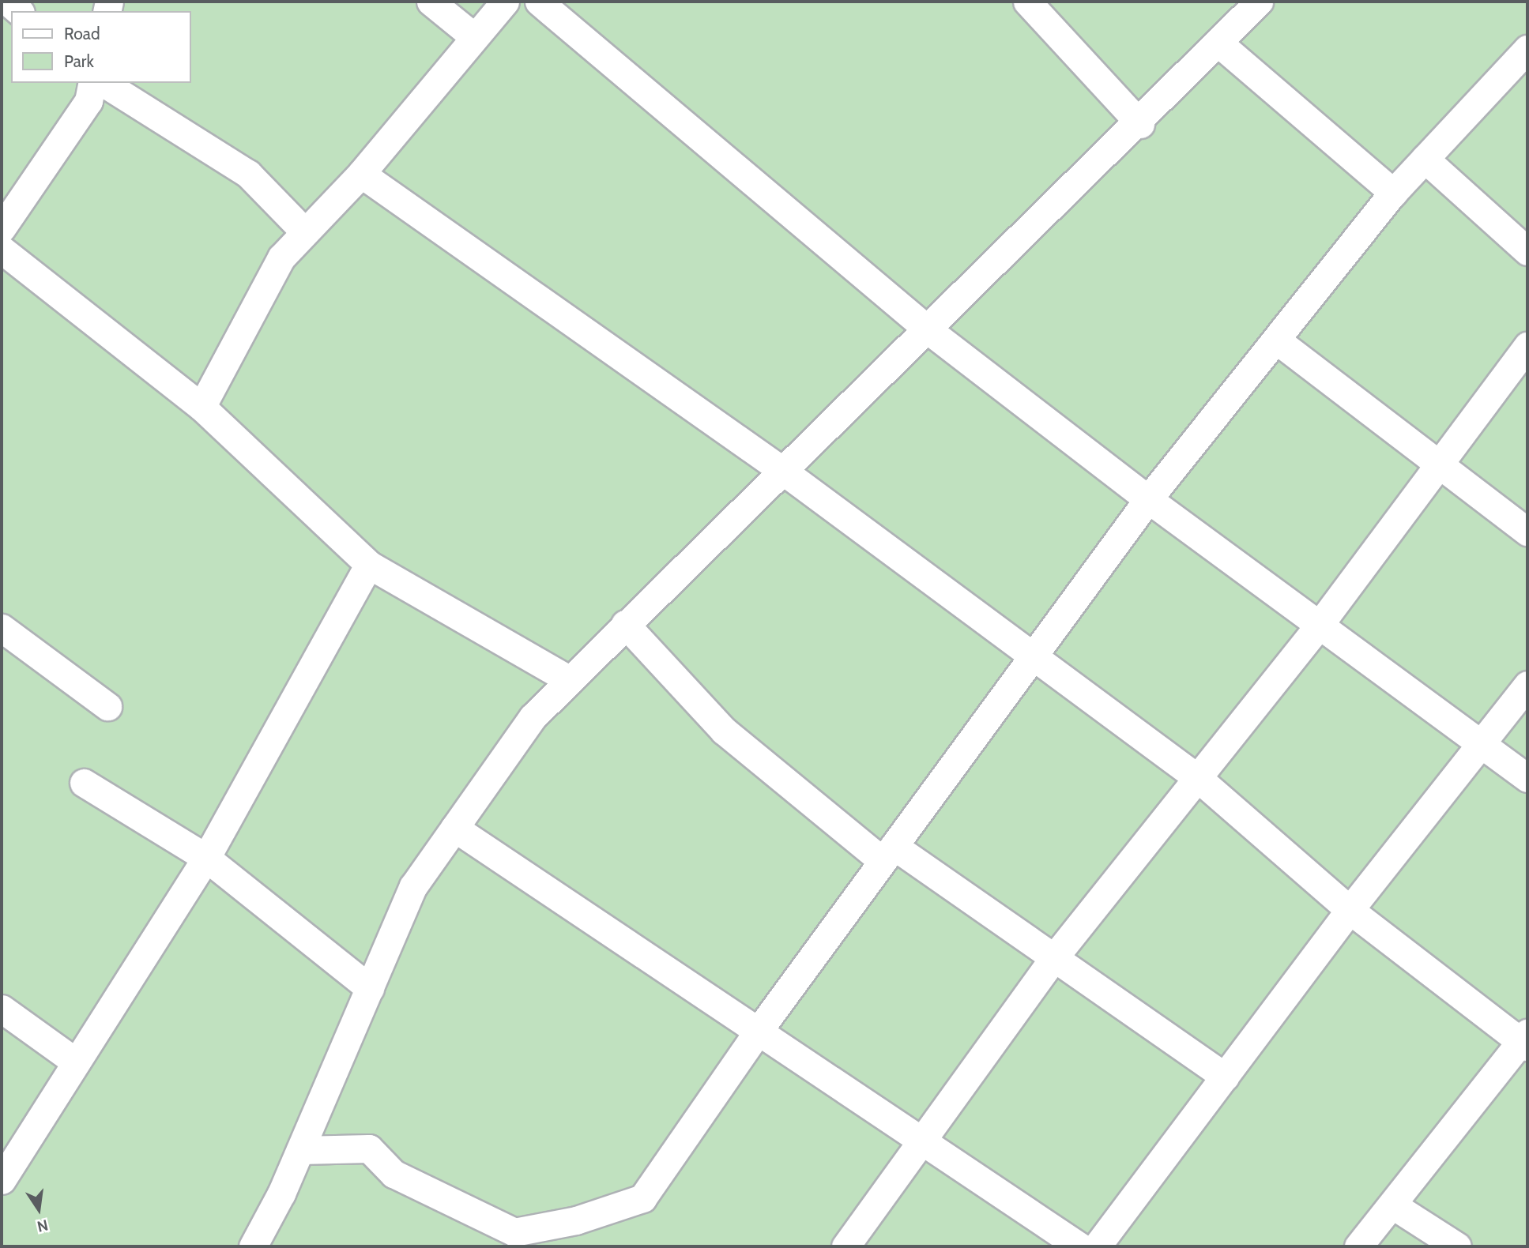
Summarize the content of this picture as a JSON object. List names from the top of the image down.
{
  "legend": ["Road", "Park"],
  "north": "bottom"
}
